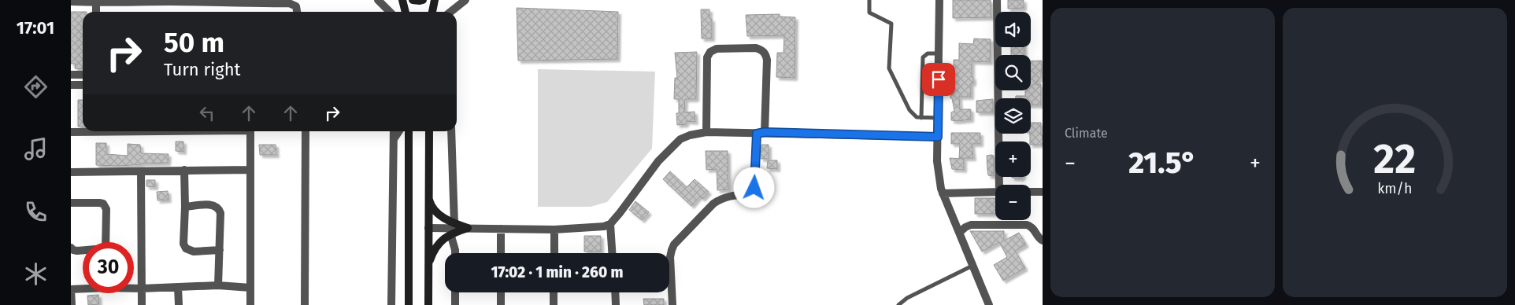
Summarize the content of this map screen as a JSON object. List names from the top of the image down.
{
  "page": {
    "tabs": "17:01",
    "tile": "Climate",
    "map_buttons": ["+", "−"],
    "turn": ["50 m", "Turn right"],
    "heat": ["−", "21.5°", "+"],
    "limit": "30",
    "trip": "17:02 · 1 min · 260 m",
    "gauge": ["22", "km/h"]
  }
}
